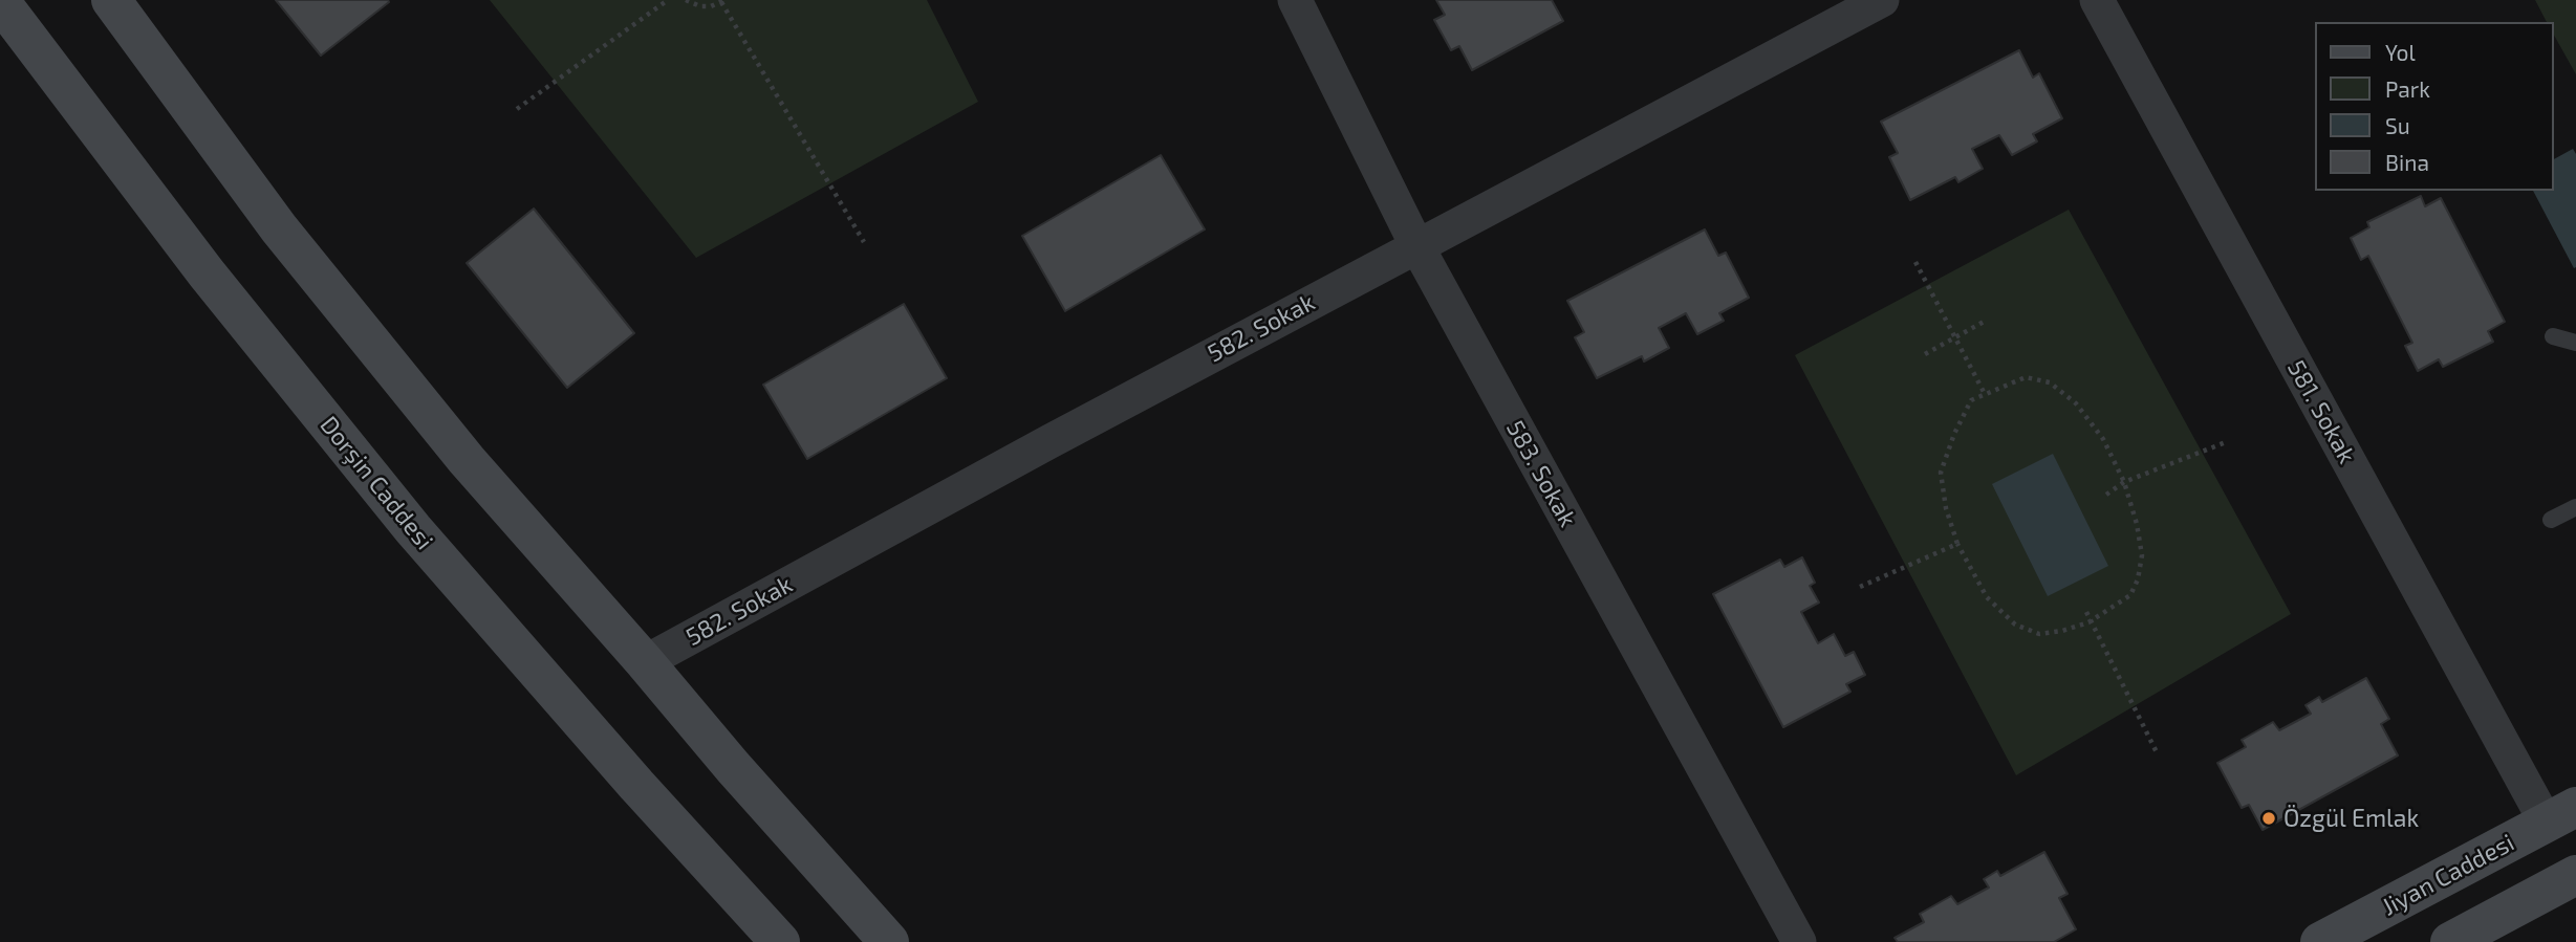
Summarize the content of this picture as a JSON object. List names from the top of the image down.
{
  "streets": {
    "main road": ["Dorşin Caddesi", "Jiyan Caddesi"],
    "street": ["582. Sokak", "581. Sokak", "583. Sokak"]
  },
  "crossings": [
    ["582. Sokak", "583. Sokak"],
    ["581. Sokak", "Jiyan Caddesi"]
  ],
  "places": ["Özgül Emlak"],
  "legend": [
    "Yol",
    "Park",
    "Su",
    "Bina"
  ]
}
